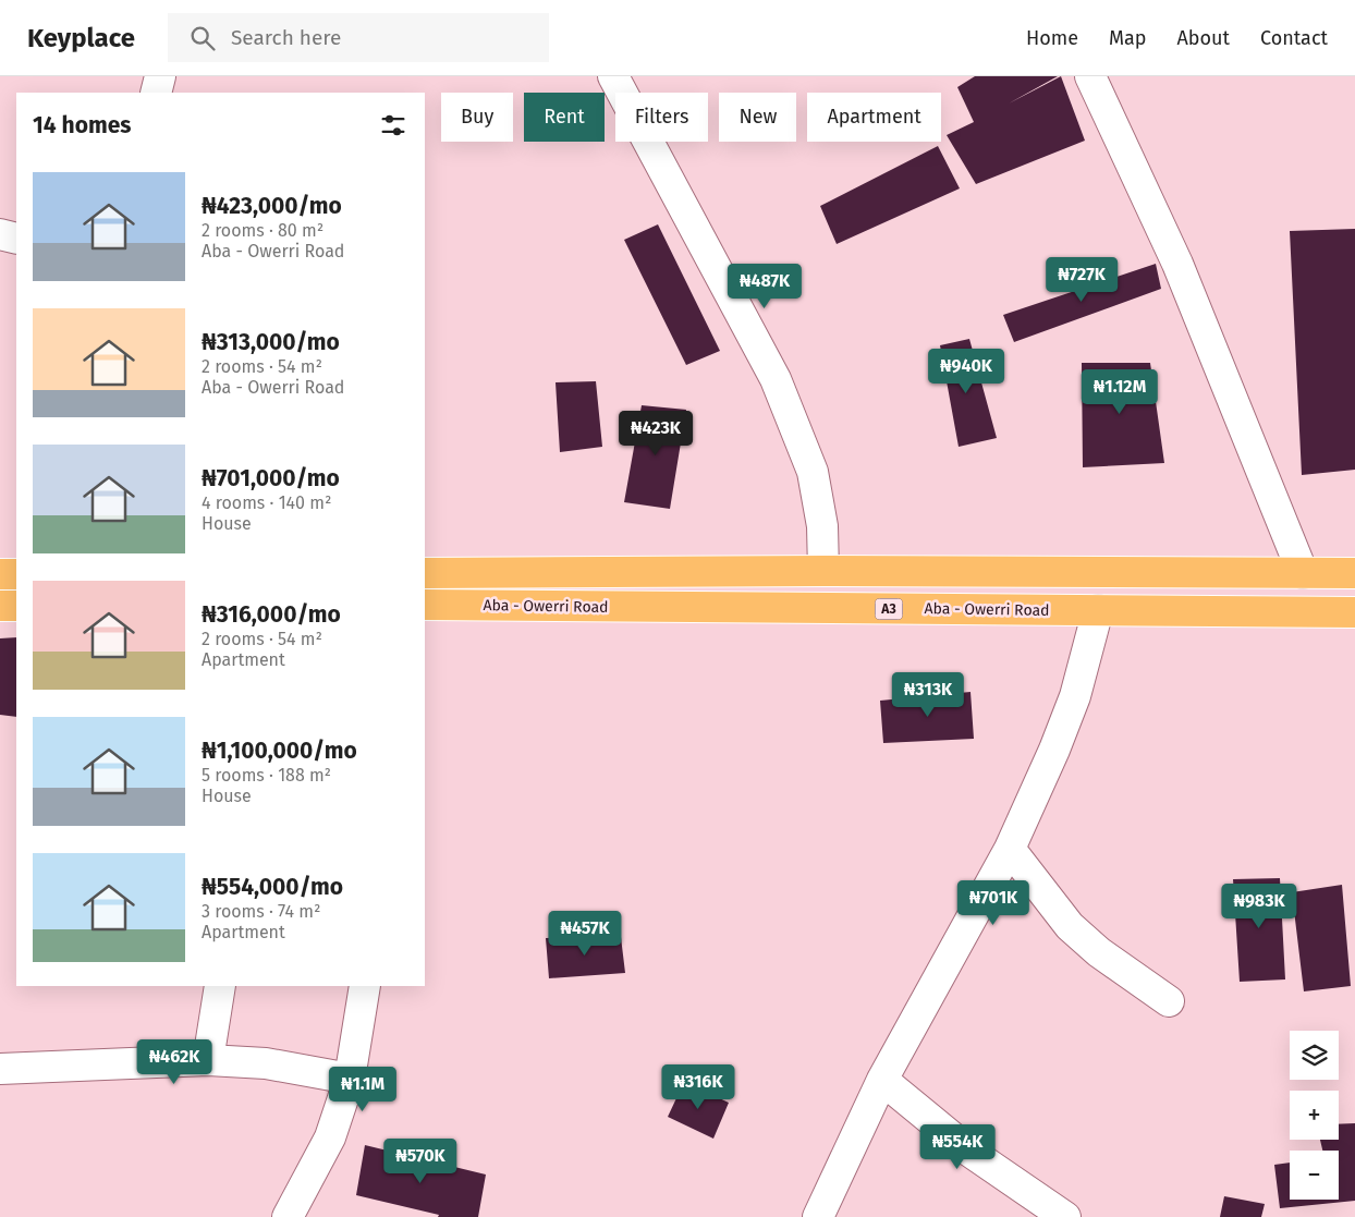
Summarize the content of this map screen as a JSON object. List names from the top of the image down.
{
  "streets": {
    "main road": ["Aba - Owerri Road", "A3"]
  },
  "page": {
    "header": "Keyplace",
    "search": "Search here",
    "nav": [
      "Home",
      "Map",
      "About",
      "Contact"
    ],
    "chip": [
      "Buy",
      "Rent",
      "Filters",
      "New",
      "Apartment"
    ],
    "heading": "14 homes",
    "list": [
      {
        "name": "₦423,000/mo",
        "note": "2 rooms · 80 m² · Aba - Owerri Road"
      },
      {
        "name": "₦313,000/mo",
        "note": "2 rooms · 54 m² · Aba - Owerri Road"
      },
      {
        "name": "₦701,000/mo",
        "note": "4 rooms · 140 m² · House"
      },
      {
        "name": "₦316,000/mo",
        "note": "2 rooms · 54 m² · Apartment"
      },
      {
        "name": "₦1,100,000/mo",
        "note": "5 rooms · 188 m² · House"
      },
      {
        "name": "₦554,000/mo",
        "note": "3 rooms · 74 m² · Apartment"
      }
    ],
    "price": [
      "₦727K",
      "₦487K",
      "₦940K",
      "₦1.12M",
      "₦423K",
      "₦313K",
      "₦701K",
      "₦983K",
      "₦457K",
      "₦462K",
      "₦316K",
      "₦1.1M",
      "₦554K",
      "₦570K"
    ],
    "map_buttons": ["+", "−"]
  }
}
